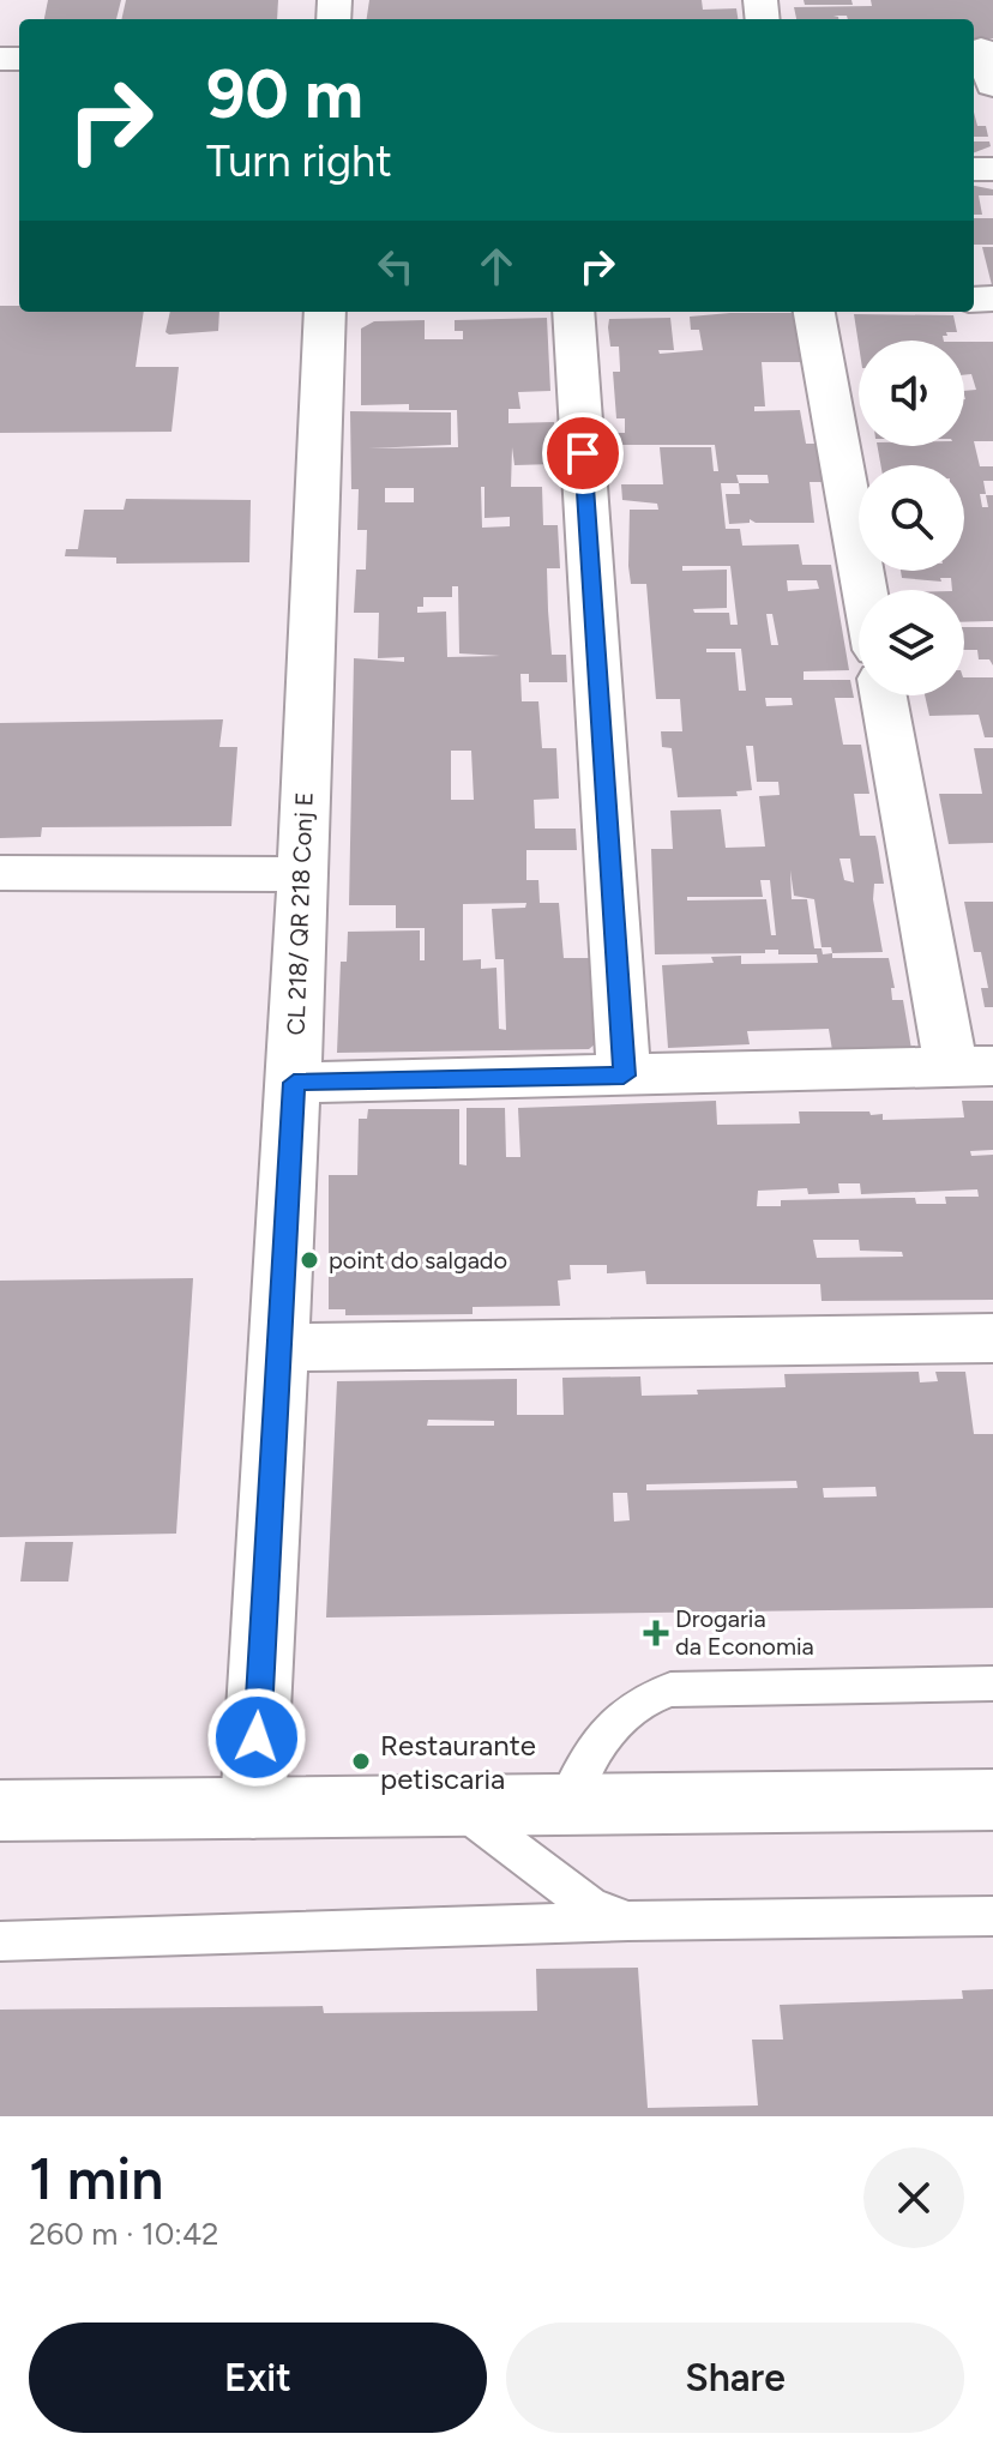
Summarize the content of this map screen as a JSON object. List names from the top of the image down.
{
  "streets": {
    "street": ["CL 218/ QR 218 Conj E"]
  },
  "places": {
    "other": ["point do salgado", "Restaurante petiscaria"],
    "health": ["Drogaria da Economia"]
  },
  "page": {
    "turn": ["90 m", "Turn right"],
    "heading": ["1 min", "260 m · 10:42"],
    "buttons": ["Exit", "Share"]
  }
}
